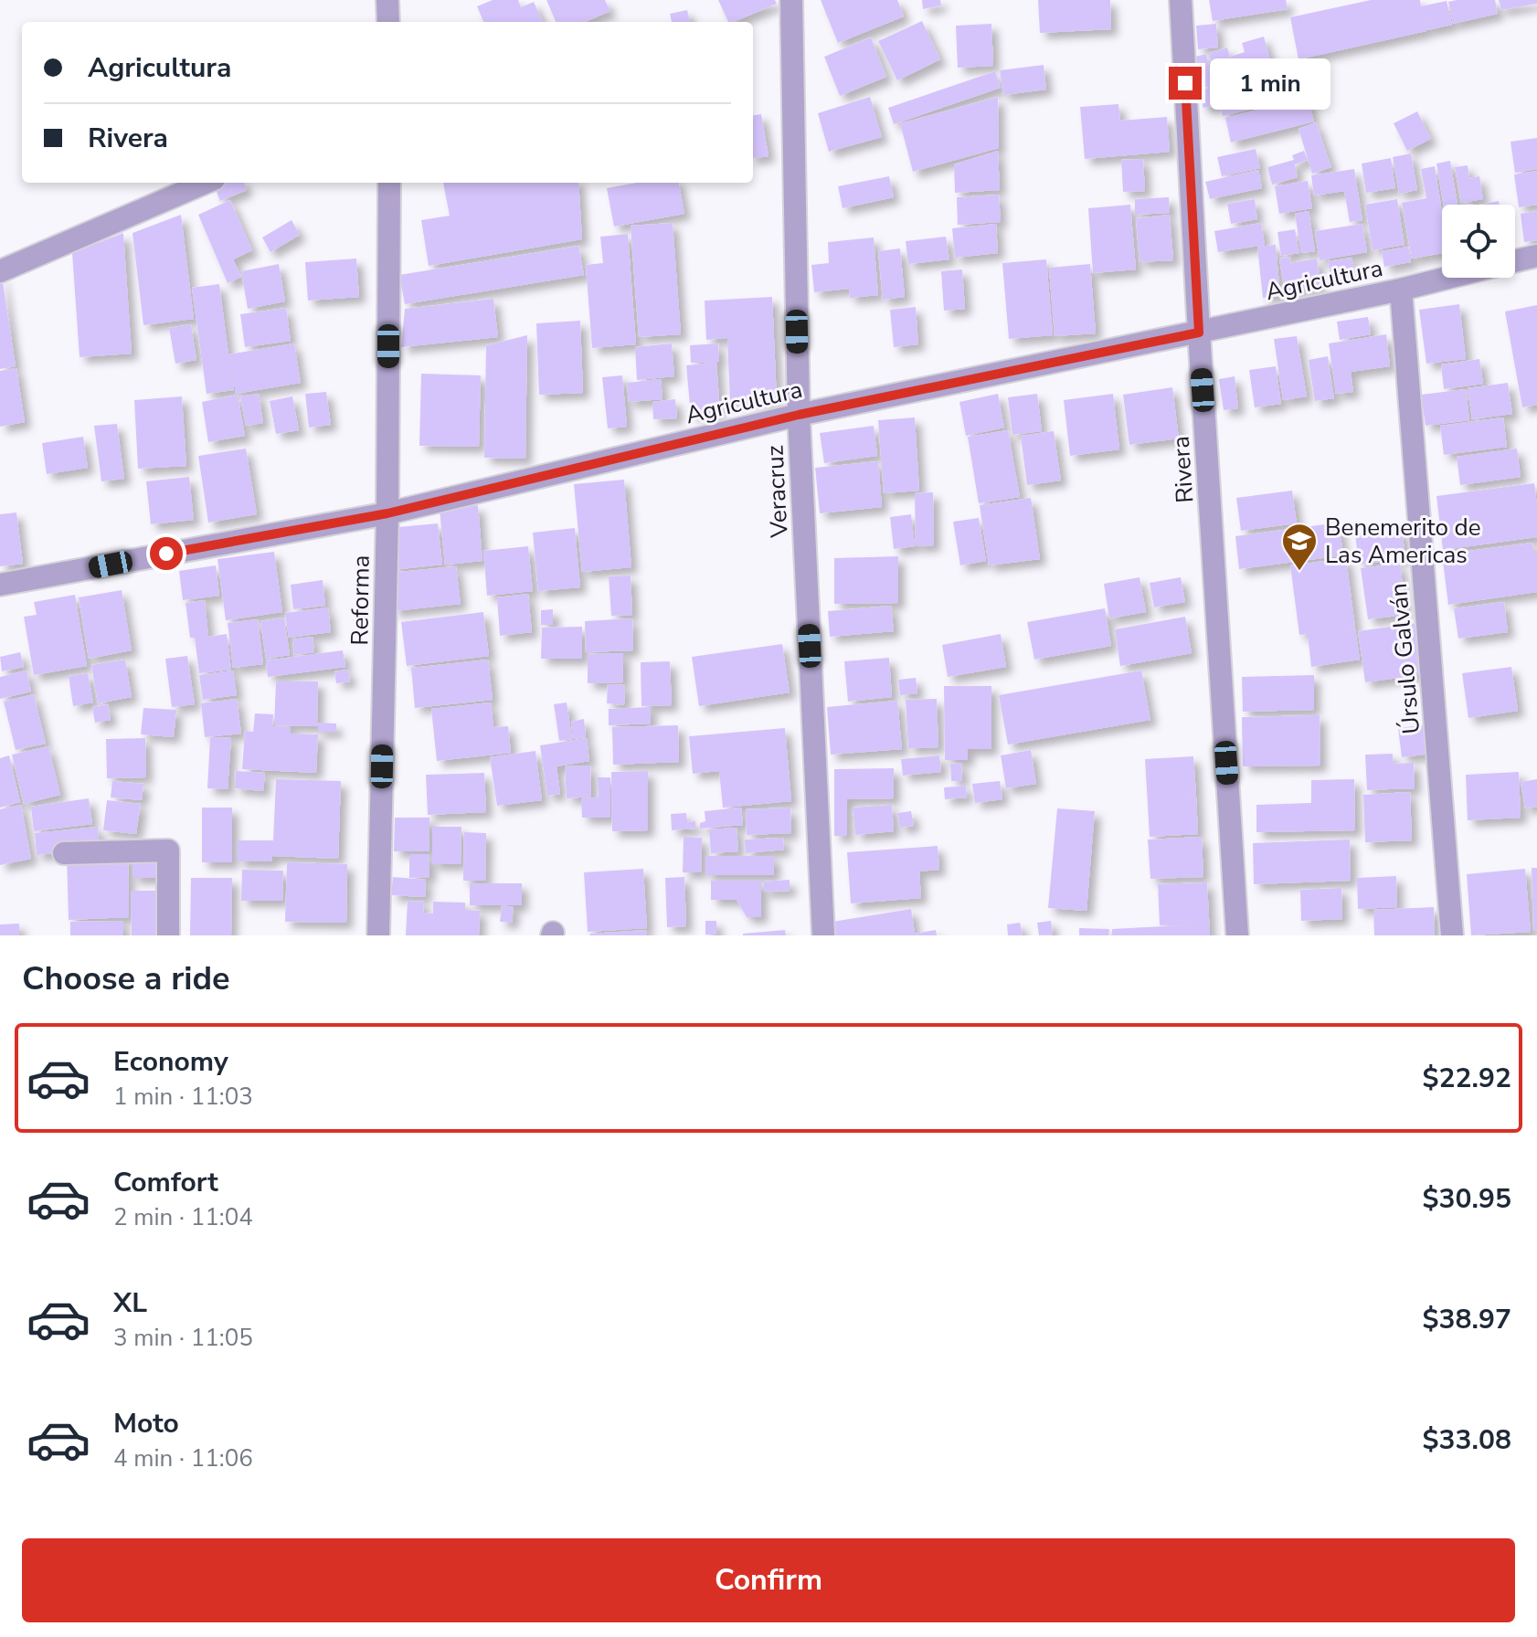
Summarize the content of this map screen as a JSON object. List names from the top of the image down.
{
  "streets": {
    "street": [
      "Agricultura",
      "Rivera",
      "Veracruz",
      "Reforma",
      "Úrsulo Galván"
    ]
  },
  "crossings": [
    ["Agricultura", "Rivera"],
    ["Agricultura", "Veracruz"],
    ["Agricultura", "Reforma"],
    ["Agricultura", "Úrsulo Galván"]
  ],
  "places": {
    "school or university": ["Benemerito de Las Americas"]
  },
  "page": {
    "banner": ["Agricultura", "Rivera"],
    "bubble": "1 min",
    "heading": "Choose a ride",
    "list": [
      {
        "name": "Economy",
        "note": "1 min · 11:03",
        "value": "$22.92"
      },
      {
        "name": "Comfort",
        "note": "2 min · 11:04",
        "value": "$30.95"
      },
      {
        "name": "XL",
        "note": "3 min · 11:05",
        "value": "$38.97"
      },
      {
        "name": "Moto",
        "note": "4 min · 11:06",
        "value": "$33.08"
      }
    ],
    "buttons": "Confirm"
  }
}
